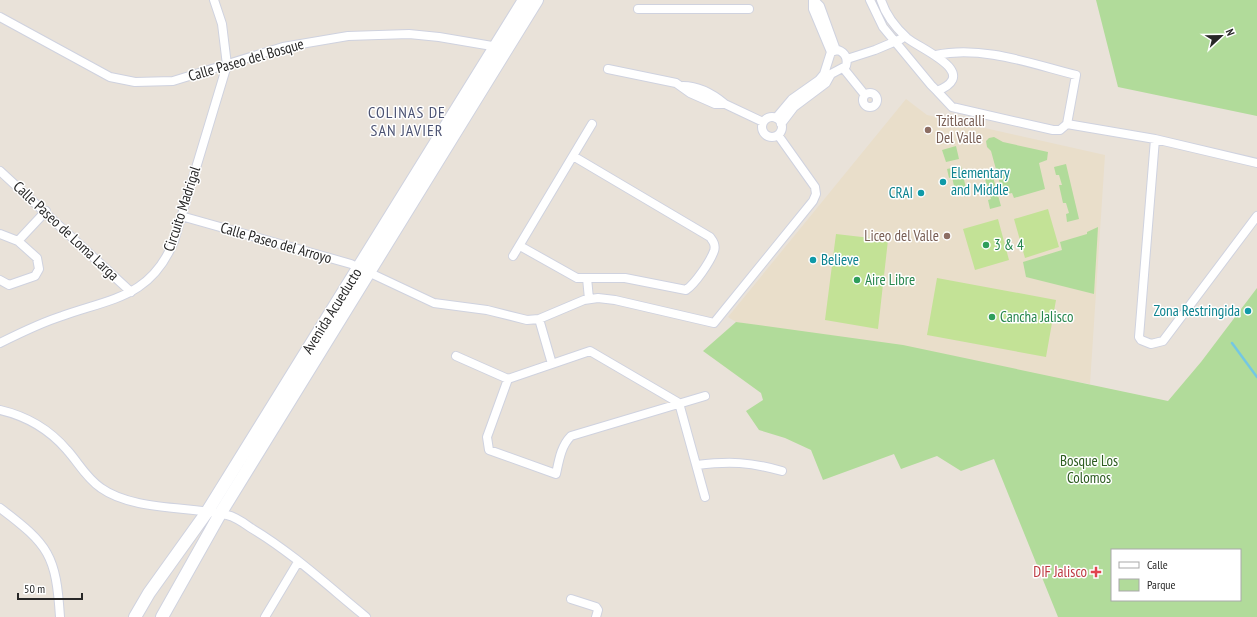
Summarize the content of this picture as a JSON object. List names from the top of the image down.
{
  "streets": {
    "main road": ["Avenida Acueducto"],
    "street": [
      "Calle Paseo del Bosque",
      "Circuito Madrigal",
      "Calle Paseo de Loma Larga",
      "Calle Paseo del Arroyo"
    ]
  },
  "crossings": [
    ["Calle Paseo del Bosque", "Circuito Madrigal"],
    ["Calle Paseo del Bosque", "Avenida Acueducto"],
    ["Circuito Madrigal", "Calle Paseo de Loma Larga"],
    ["Circuito Madrigal", "Calle Paseo del Arroyo"],
    ["Calle Paseo del Arroyo", "Avenida Acueducto"]
  ],
  "districts": ["COLINAS DE SAN JAVIER"],
  "parks": ["Bosque Los Colomos"],
  "places": {
    "other": [
      "Tzitlacalli Del Valle",
      "Elementary and Middle",
      "CRAI",
      "Liceo del Valle",
      "3 & 4",
      "Believe",
      "Aire Libre",
      "Zona Restringida",
      "Cancha Jalisco"
    ],
    "health": ["DIF Jalisco"]
  },
  "legend": ["Calle", "Parque"],
  "scale_bar": "50 m",
  "north": "right"
}
